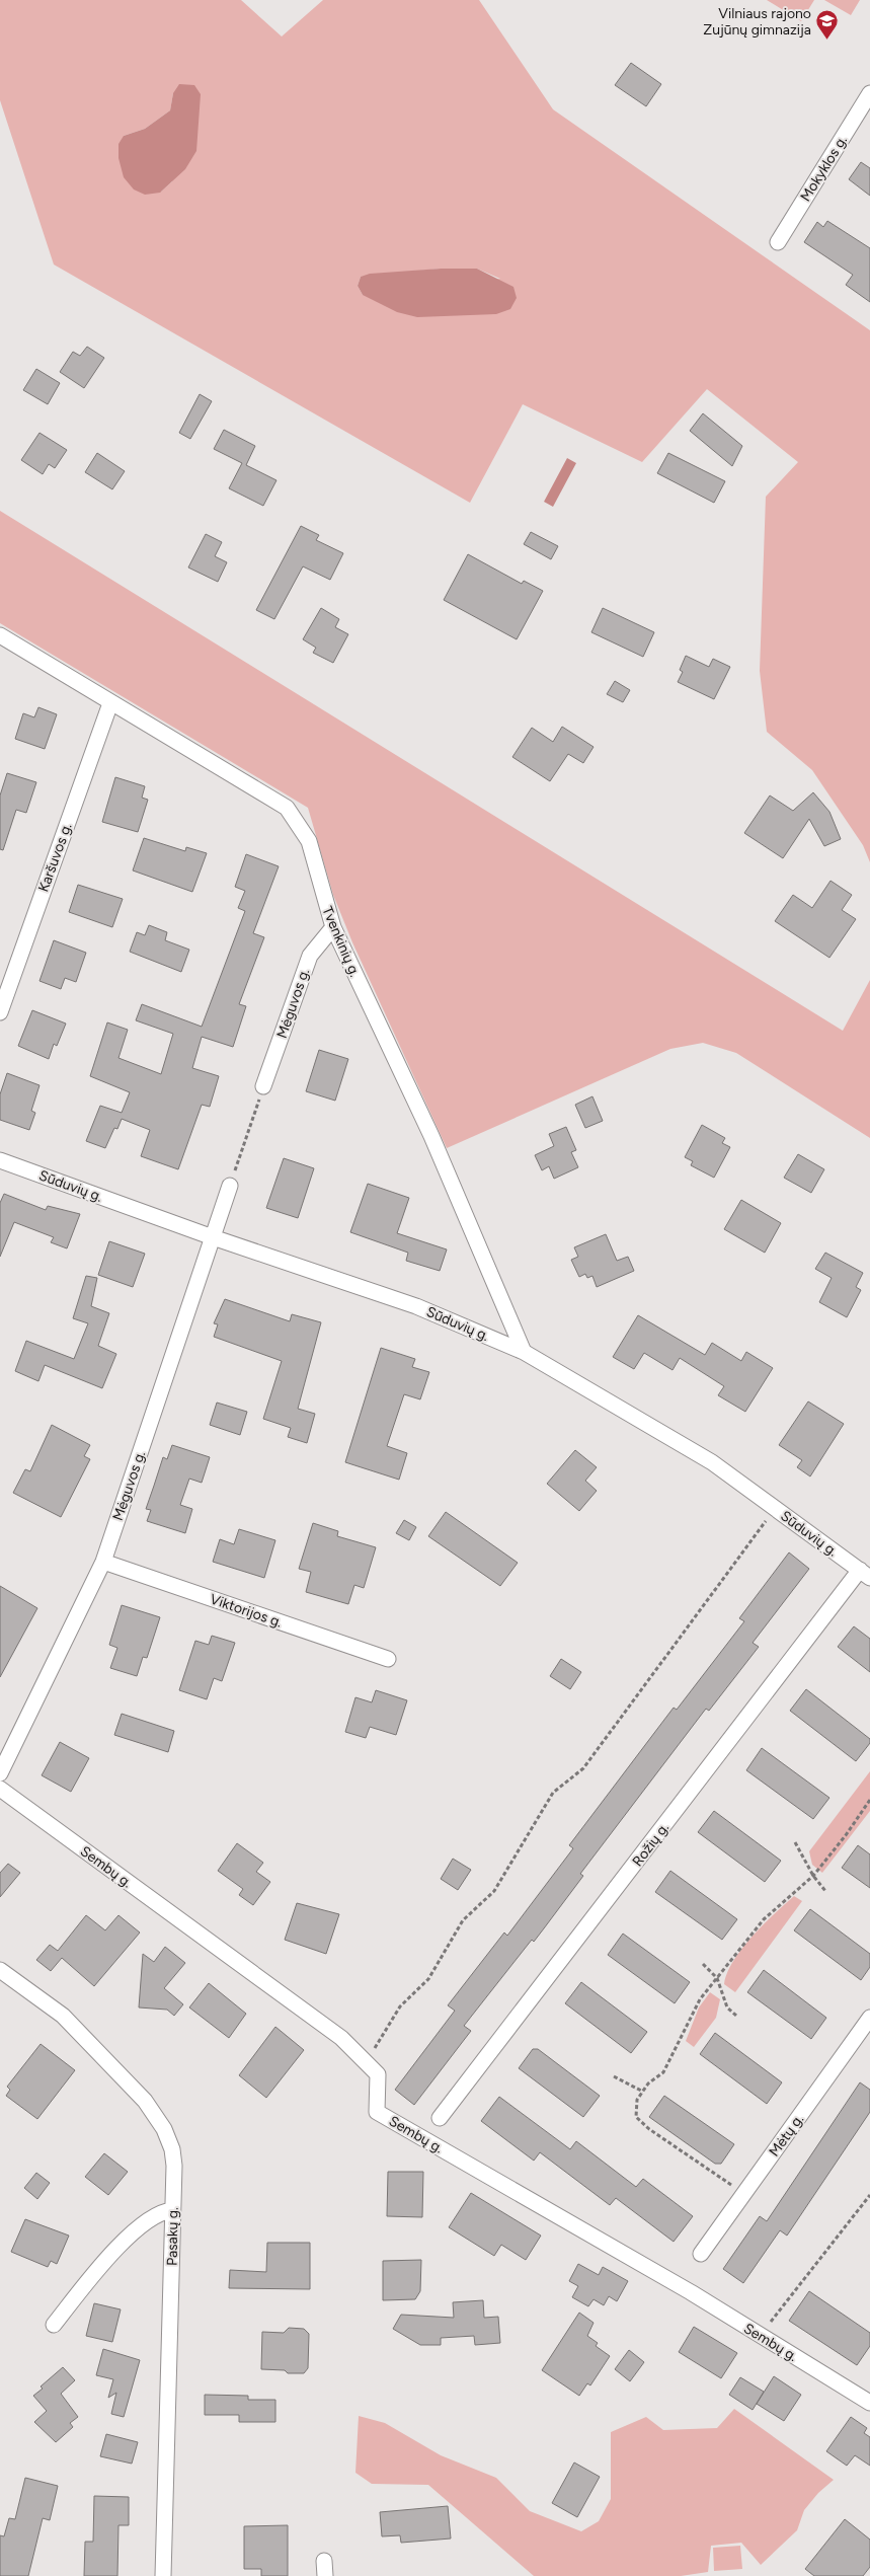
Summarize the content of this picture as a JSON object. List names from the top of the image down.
{
  "streets": {
    "street": [
      "Mokyklos g.",
      "Karšuvos g.",
      "Tvenkinių g.",
      "Mėguvos g.",
      "Sūduvių g.",
      "Viktorijos g.",
      "Rožių g.",
      "Sembų g.",
      "Mėtų g.",
      "Pasakų g."
    ]
  },
  "crossings": [
    ["Karšuvos g.", "Tvenkinių g."],
    ["Tvenkinių g.", "Mėguvos g."],
    ["Tvenkinių g.", "Sūduvių g."],
    ["Mėguvos g.", "Sūduvių g."],
    ["Mėguvos g.", "Viktorijos g."],
    ["Sūduvių g.", "Rožių g."]
  ],
  "places": {
    "school or university": ["Vilniaus rajono Zujūnų gimnazija"]
  }
}
